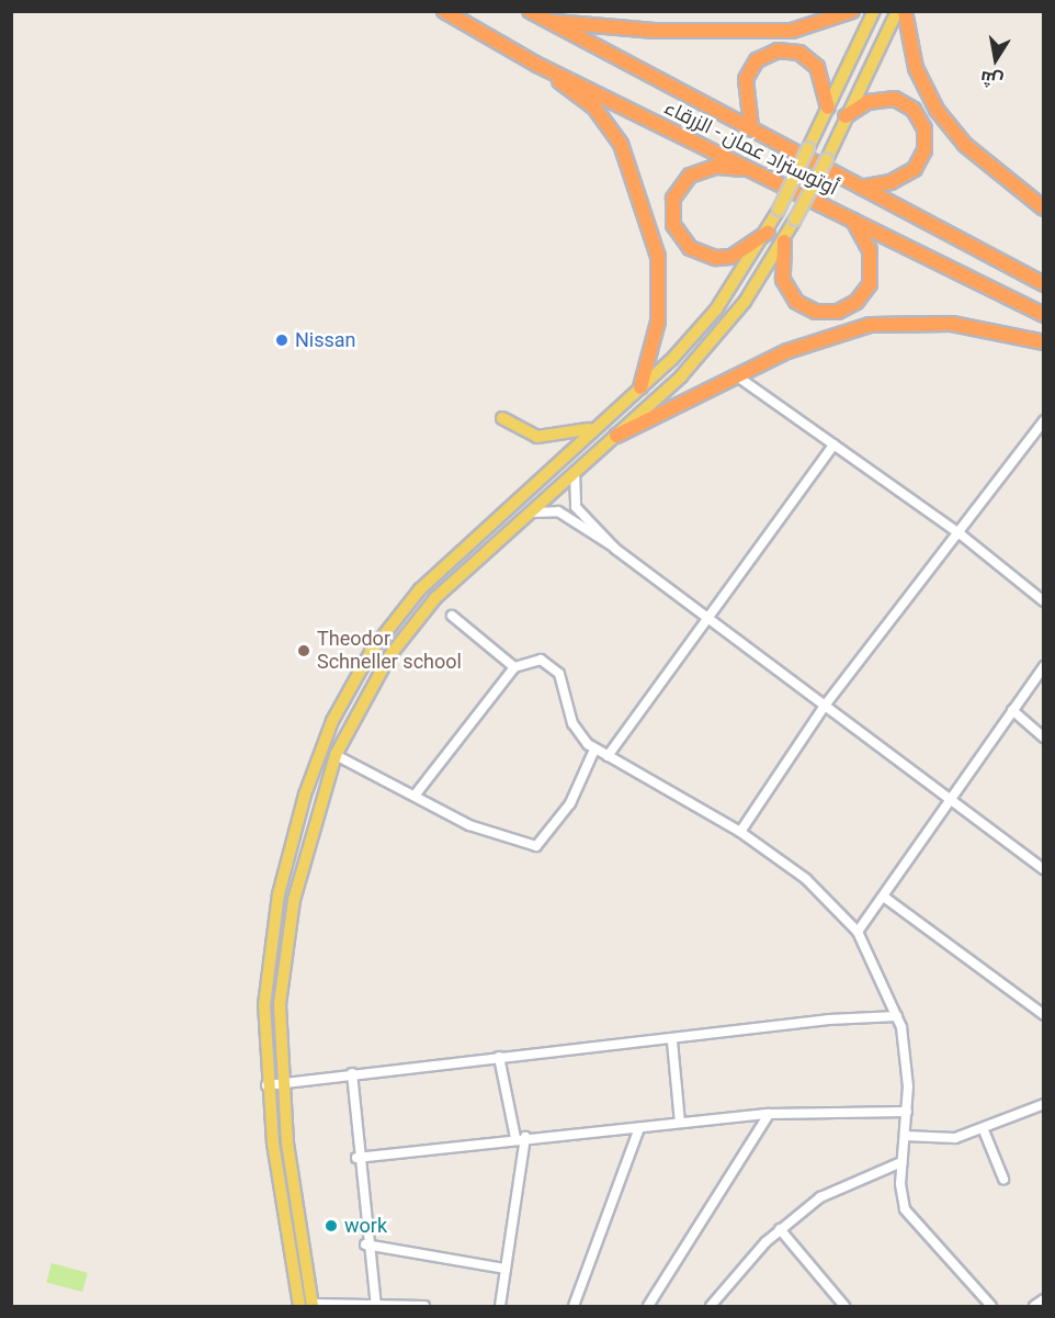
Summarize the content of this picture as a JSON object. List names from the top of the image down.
{
  "streets": {
    "highway": ["أوتوستراد عمان - الزرقاء"]
  },
  "places": ["Nissan", "Theodor Schneller school", "work"],
  "north": "bottom"
}
